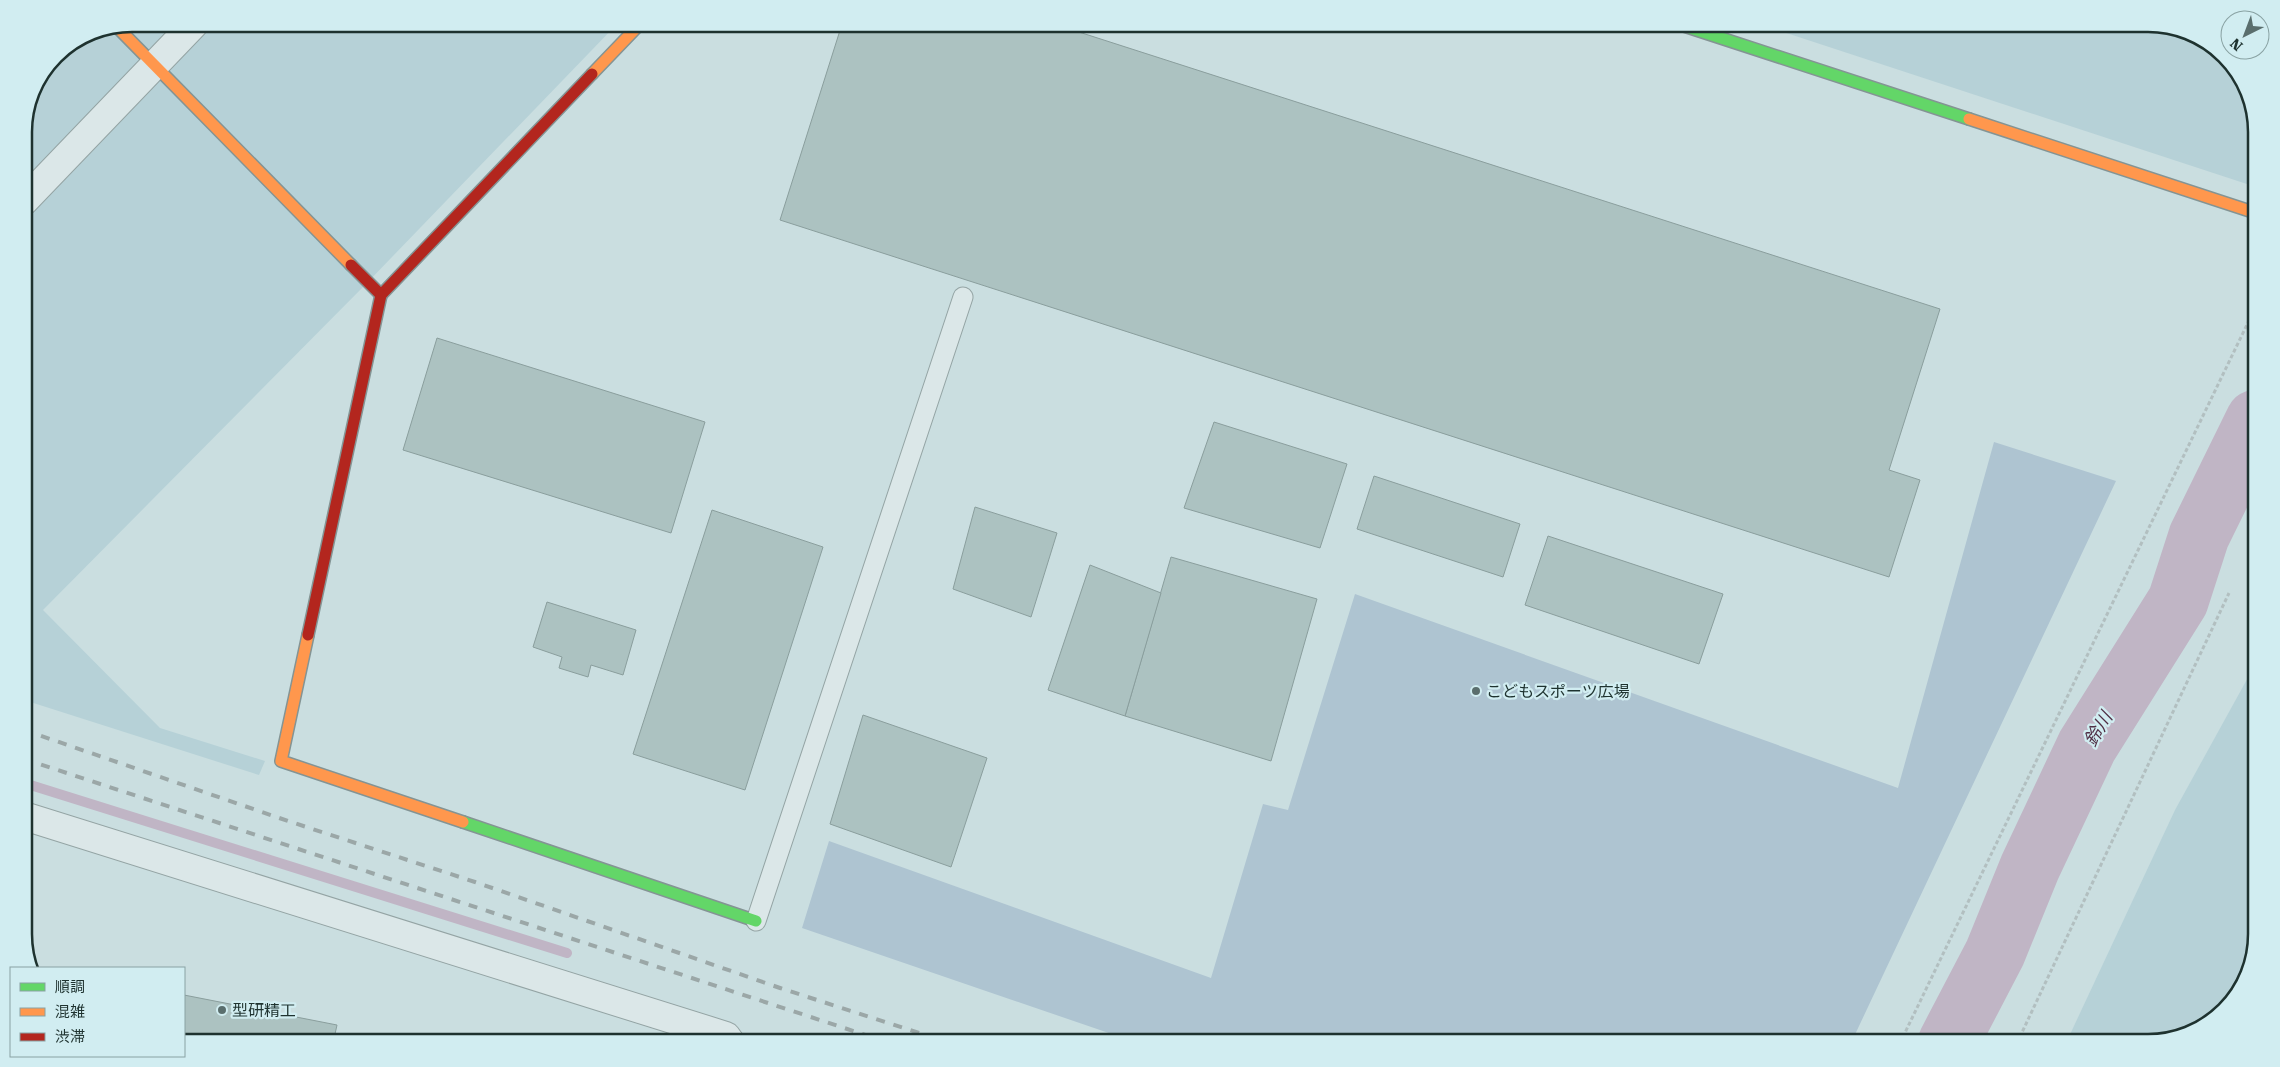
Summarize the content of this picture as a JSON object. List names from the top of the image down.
{
  "water": ["鈴川"],
  "places": ["こどもスポーツ広場", "型研精工"],
  "legend": ["順調", "混雑", "渋滞"],
  "north": "bottom left"
}
